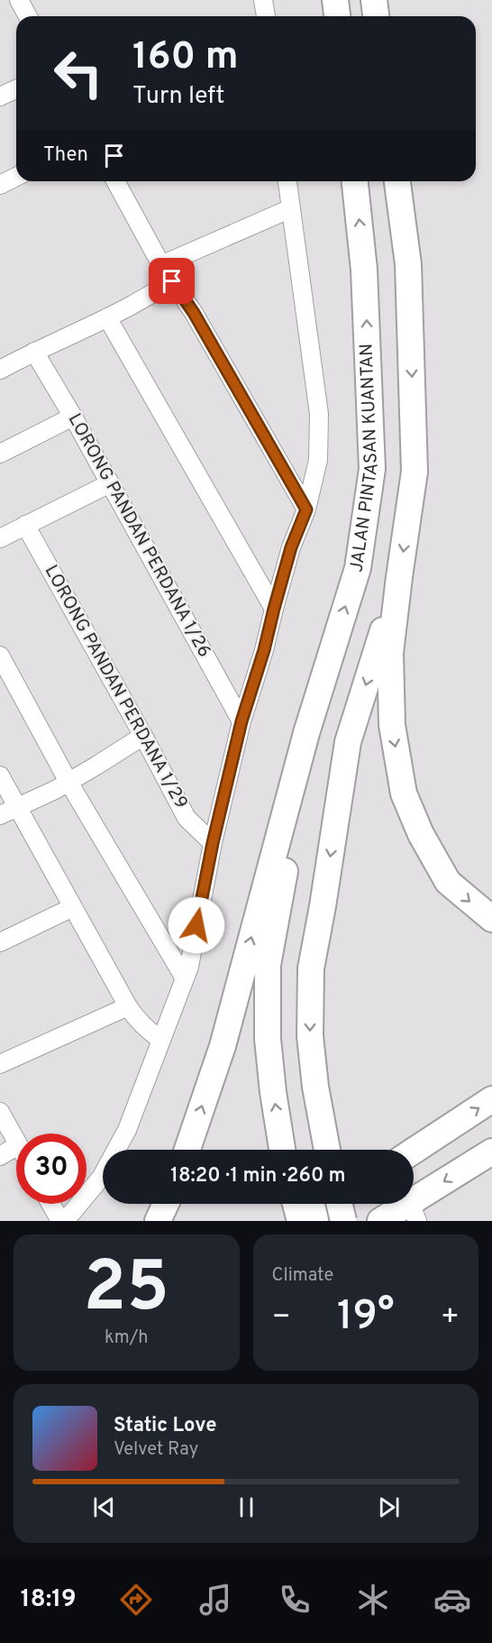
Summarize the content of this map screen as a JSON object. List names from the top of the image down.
{
  "streets": {
    "highway": ["JALAN PINTASAN KUANTAN"],
    "street": ["LORONG PANDAN PERDANA 1/26", "LORONG PANDAN PERDANA 1/29"]
  },
  "page": {
    "turn": ["160 m", "Turn left"],
    "then": "Then",
    "limit": "30",
    "trip": "18:20 · 1 min · 260 m",
    "tile": [
      ["25", "km/h"],
      "Climate"
    ],
    "heat": ["−", "19°", "+"],
    "song": ["Static Love", "Velvet Ray"],
    "tabs": "18:19"
  }
}
